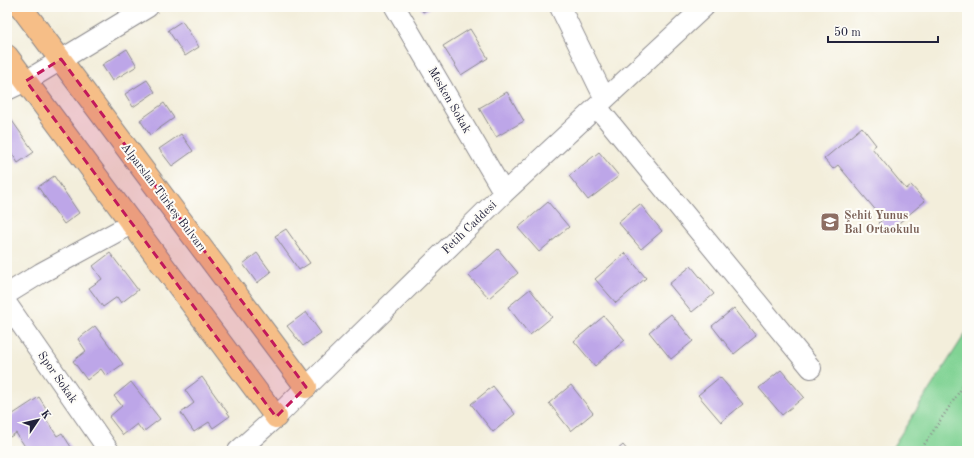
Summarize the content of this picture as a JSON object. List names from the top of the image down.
{
  "streets": {
    "main road": ["Alparslan Türkeş Bulvarı"],
    "street": ["Mesken Sokak", "Fetih Caddesi", "Spor Sokak"]
  },
  "crossings": [
    ["Mesken Sokak", "Fetih Caddesi"],
    ["Alparslan Türkeş Bulvarı", "Fetih Caddesi"]
  ],
  "places": {
    "school or university": ["Şehit Yunus Bal Ortaokulu"]
  },
  "scale_bar": "50 m",
  "north": "top right"
}
